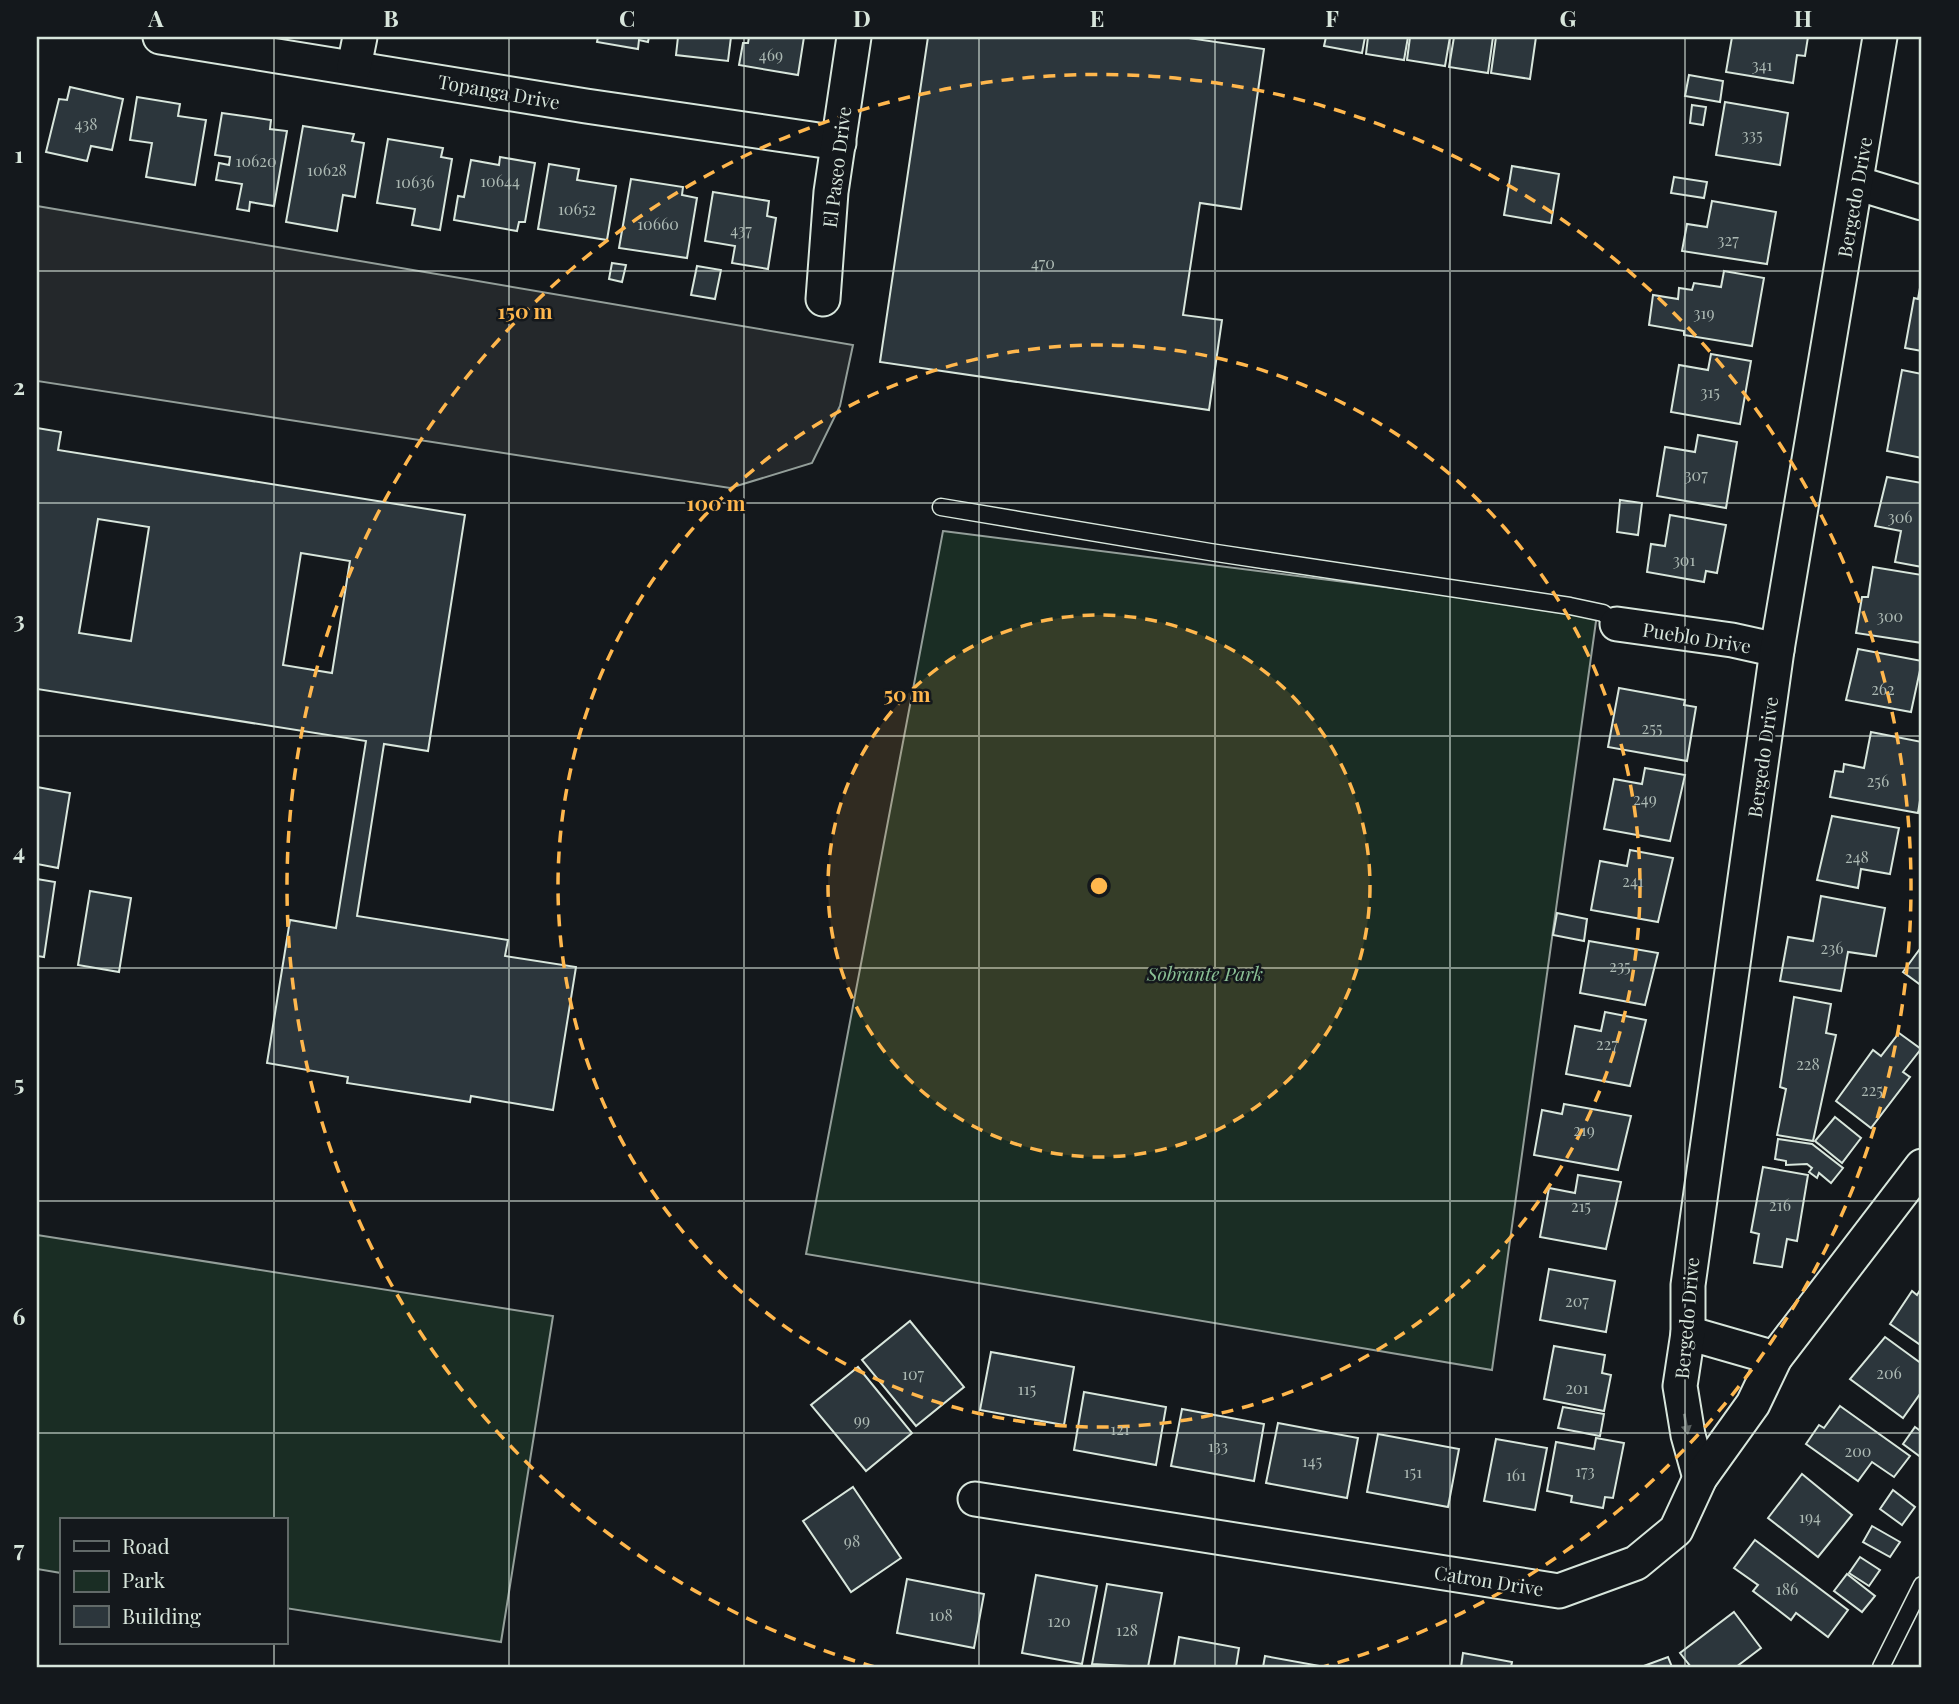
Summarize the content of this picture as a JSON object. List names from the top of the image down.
{
  "streets": {
    "street": [
      "Topanga Drive",
      "El Paseo Drive",
      "Bergedo Drive",
      "Pueblo Drive",
      "Catron Drive"
    ]
  },
  "crossings": [
    ["Topanga Drive", "El Paseo Drive"],
    ["Bergedo Drive", "Pueblo Drive"],
    ["Bergedo Drive", "Catron Drive"]
  ],
  "parks": ["Sobrante Park"],
  "house_numbers": [
    "469",
    "341",
    "438",
    "335",
    "10620",
    "10628",
    "10644",
    "10636",
    "10652",
    "10660",
    "437",
    "327",
    "470",
    "319",
    "315",
    "307",
    "306",
    "301",
    "300",
    "262",
    "255",
    "256",
    "249",
    "248",
    "241",
    "236",
    "235",
    "227",
    "228",
    "225",
    "219",
    "216",
    "215",
    "207",
    "206",
    "107",
    "201",
    "115",
    "99",
    "121",
    "133",
    "200",
    "145",
    "173",
    "151",
    "161",
    "194",
    "98",
    "186",
    "108",
    "120",
    "128"
  ],
  "legend": ["Road", "Park", "Building"],
  "grid": {
    "columns": [
      "A",
      "B",
      "C",
      "D",
      "E",
      "F",
      "G",
      "H"
    ],
    "rows": [
      "1",
      "2",
      "3",
      "4",
      "5",
      "6",
      "7"
    ]
  },
  "rings": ["150 m", "100 m", "50 m"]
}
